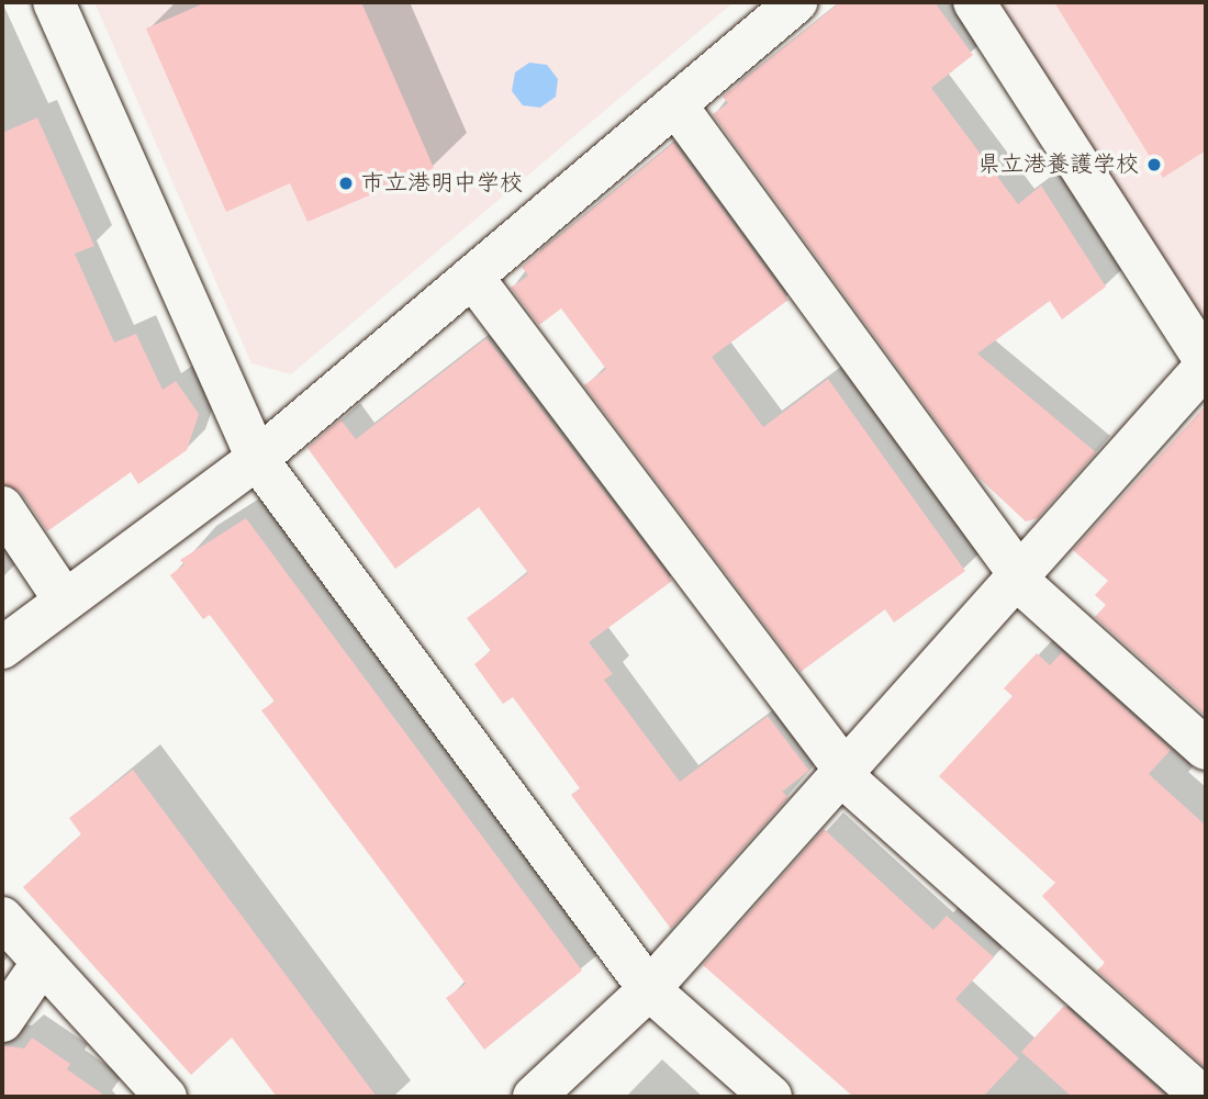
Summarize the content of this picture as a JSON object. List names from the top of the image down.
{
  "places": ["県立港養護学校", "市立港明中学校"]
}
